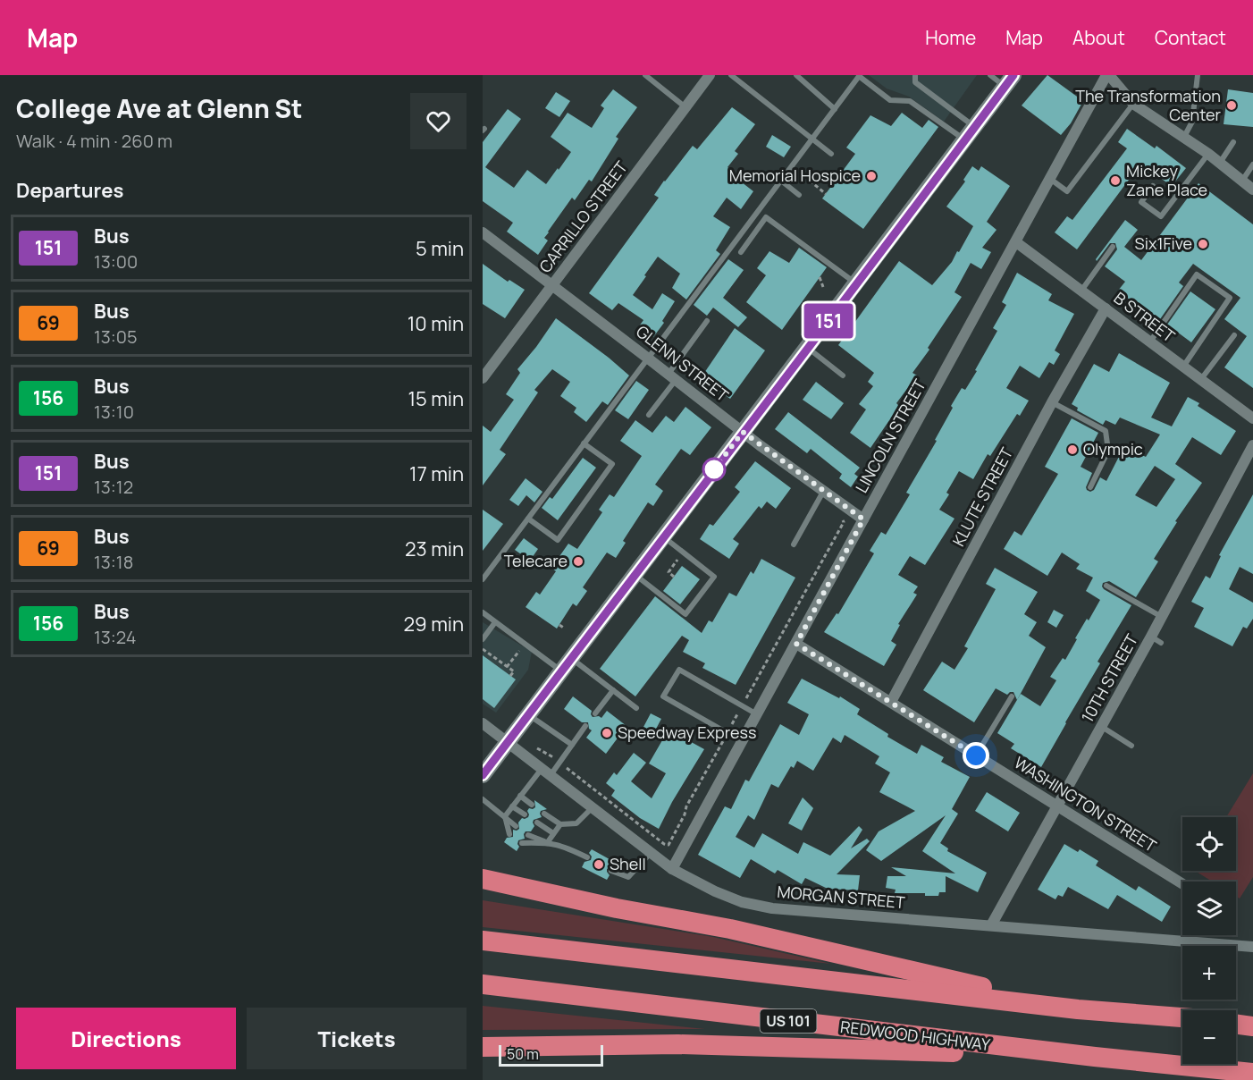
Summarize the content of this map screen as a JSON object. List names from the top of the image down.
{
  "streets": {
    "highway": ["US 101", "REDWOOD HIGHWAY"],
    "street": [
      "CARRILLO STREET",
      "B STREET",
      "GLENN STREET",
      "LINCOLN STREET",
      "KLUTE STREET",
      "10TH STREET",
      "WASHINGTON STREET",
      "MORGAN STREET"
    ]
  },
  "crossings": [
    ["CARRILLO STREET", "GLENN STREET"],
    ["B STREET", "LINCOLN STREET"],
    ["B STREET", "KLUTE STREET"],
    ["GLENN STREET", "LINCOLN STREET"],
    ["LINCOLN STREET", "WASHINGTON STREET"],
    ["LINCOLN STREET", "MORGAN STREET"],
    ["KLUTE STREET", "WASHINGTON STREET"],
    ["10TH STREET", "WASHINGTON STREET"],
    ["10TH STREET", "MORGAN STREET"]
  ],
  "places": [
    "The Transformation Center",
    "Memorial Hospice",
    "Mickey Zane Place",
    "Six1Five",
    "Olympic",
    "Telecare",
    "Speedway Express",
    "Shell"
  ],
  "lines": ["bus line 151"],
  "scale_bar": "50 m",
  "page": {
    "header": "Map",
    "nav": [
      "Home",
      "Map",
      "About",
      "Contact"
    ],
    "heading": [
      ["College Ave at Glenn St", "Walk · 4 min · 260 m"],
      "Departures"
    ],
    "on_map": "151",
    "list": [
      {
        "mark": "151",
        "name": "Bus",
        "note": "13:00",
        "value": "5 min"
      },
      {
        "mark": "69",
        "name": "Bus",
        "note": "13:05",
        "value": "10 min"
      },
      {
        "mark": "156",
        "name": "Bus",
        "note": "13:10",
        "value": "15 min"
      },
      {
        "mark": "151",
        "name": "Bus",
        "note": "13:12",
        "value": "17 min"
      },
      {
        "mark": "69",
        "name": "Bus",
        "note": "13:18",
        "value": "23 min"
      },
      {
        "mark": "156",
        "name": "Bus",
        "note": "13:24",
        "value": "29 min"
      }
    ],
    "map_buttons": ["+", "−"],
    "buttons": ["Directions", "Tickets"],
    "scale": "50 m"
  }
}
